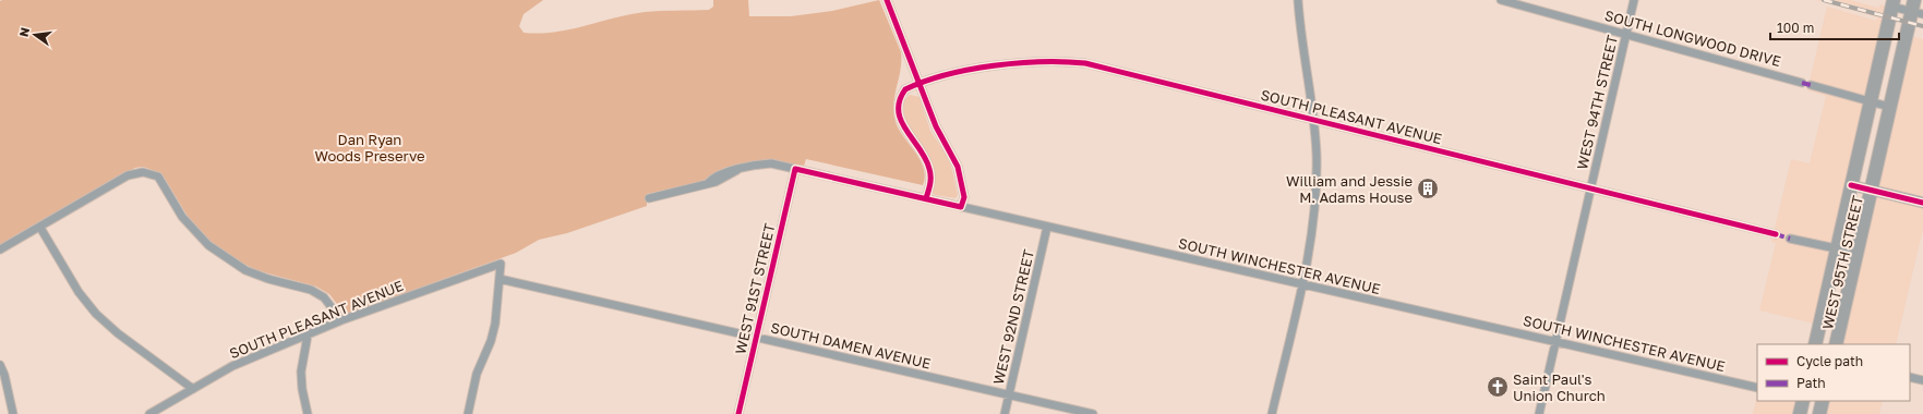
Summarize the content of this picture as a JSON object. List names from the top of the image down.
{
  "streets": {
    "main road": ["WEST 95TH STREET"],
    "street": [
      "SOUTH LONGWOOD DRIVE",
      "WEST 94TH STREET",
      "SOUTH PLEASANT AVENUE",
      "SOUTH WINCHESTER AVENUE",
      "WEST 91ST STREET",
      "WEST 92ND STREET",
      "SOUTH DAMEN AVENUE"
    ]
  },
  "crossings": [
    ["SOUTH LONGWOOD DRIVE", "WEST 94TH STREET"],
    ["WEST 94TH STREET", "SOUTH PLEASANT AVENUE"],
    ["WEST 94TH STREET", "SOUTH WINCHESTER AVENUE"],
    ["SOUTH PLEASANT AVENUE", "SOUTH DAMEN AVENUE"],
    ["SOUTH WINCHESTER AVENUE", "WEST 91ST STREET"],
    ["SOUTH WINCHESTER AVENUE", "WEST 92ND STREET"],
    ["WEST 91ST STREET", "SOUTH DAMEN AVENUE"],
    ["WEST 92ND STREET", "SOUTH DAMEN AVENUE"]
  ],
  "parks": ["Dan Ryan Woods Preserve"],
  "places": {
    "building": ["William and Jessie M. Adams House"],
    "church": ["Saint Paul's Union Church"]
  },
  "legend": ["Cycle path", "Path"],
  "scale_bar": "100 m",
  "north": "left"
}
